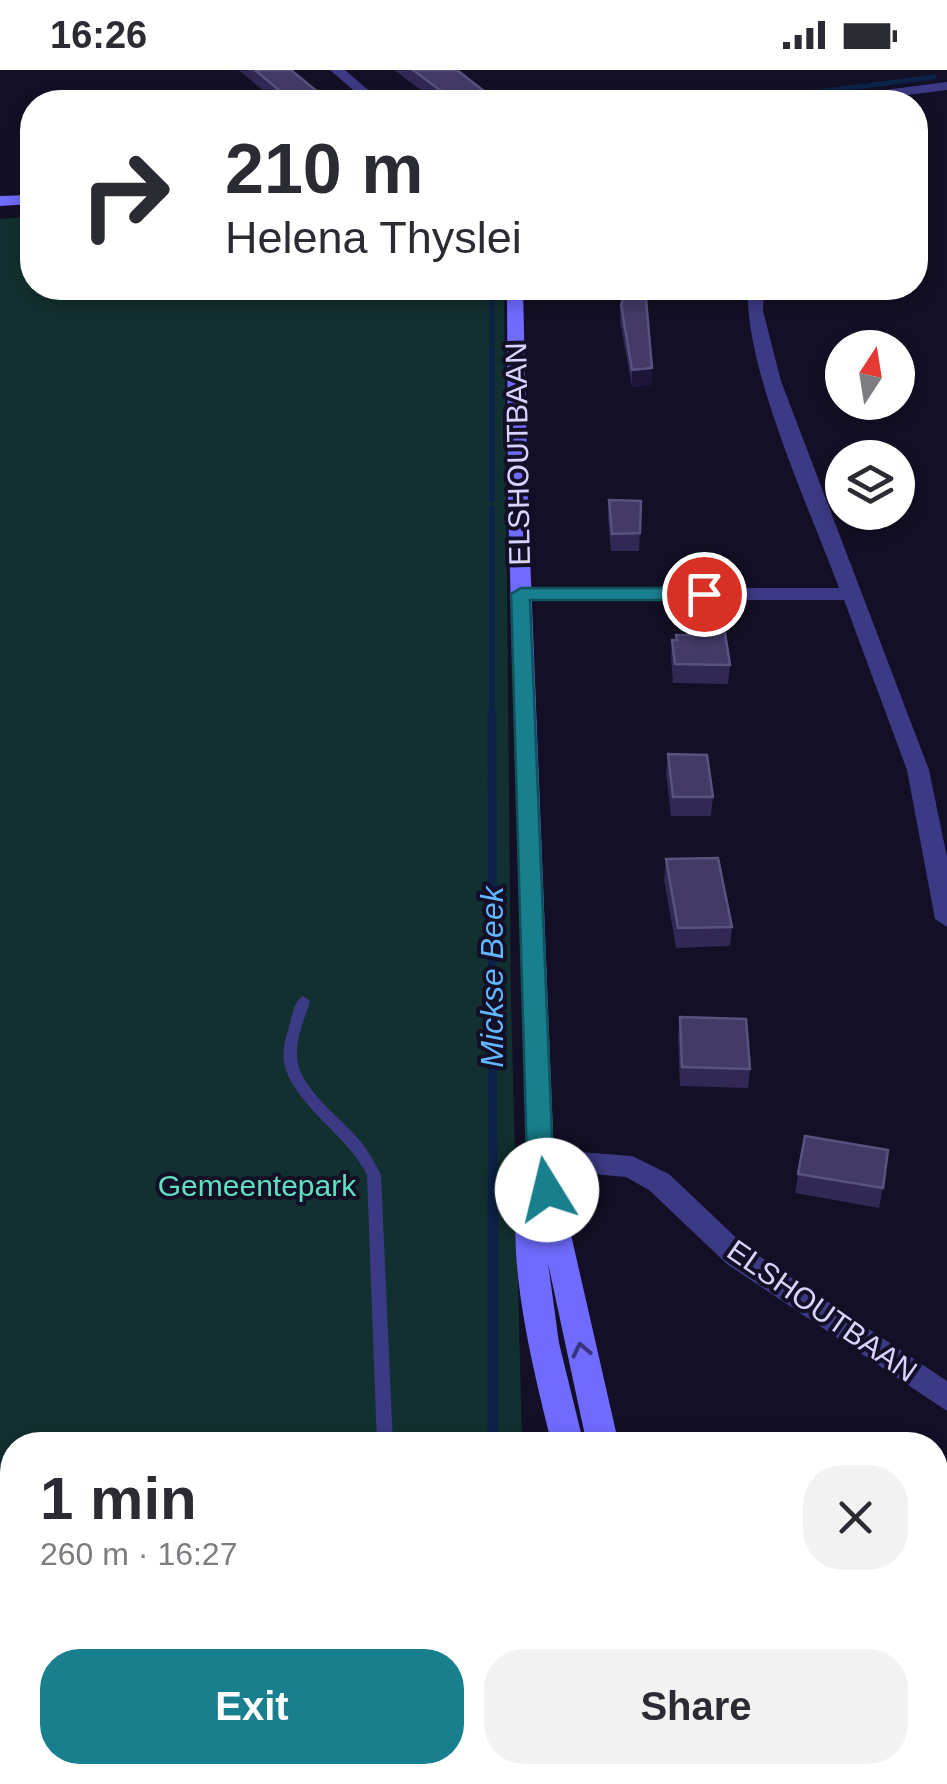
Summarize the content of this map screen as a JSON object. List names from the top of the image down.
{
  "streets": {
    "main road": ["ELSHOUTBAAN"]
  },
  "water": ["Mickse Beek"],
  "parks": ["Gemeentepark"],
  "north": "top",
  "page": {
    "status": "16:26",
    "turn": ["210 m", "Helena Thyslei"],
    "heading": ["1 min", "260 m · 16:27"],
    "buttons": ["Exit", "Share"]
  }
}
